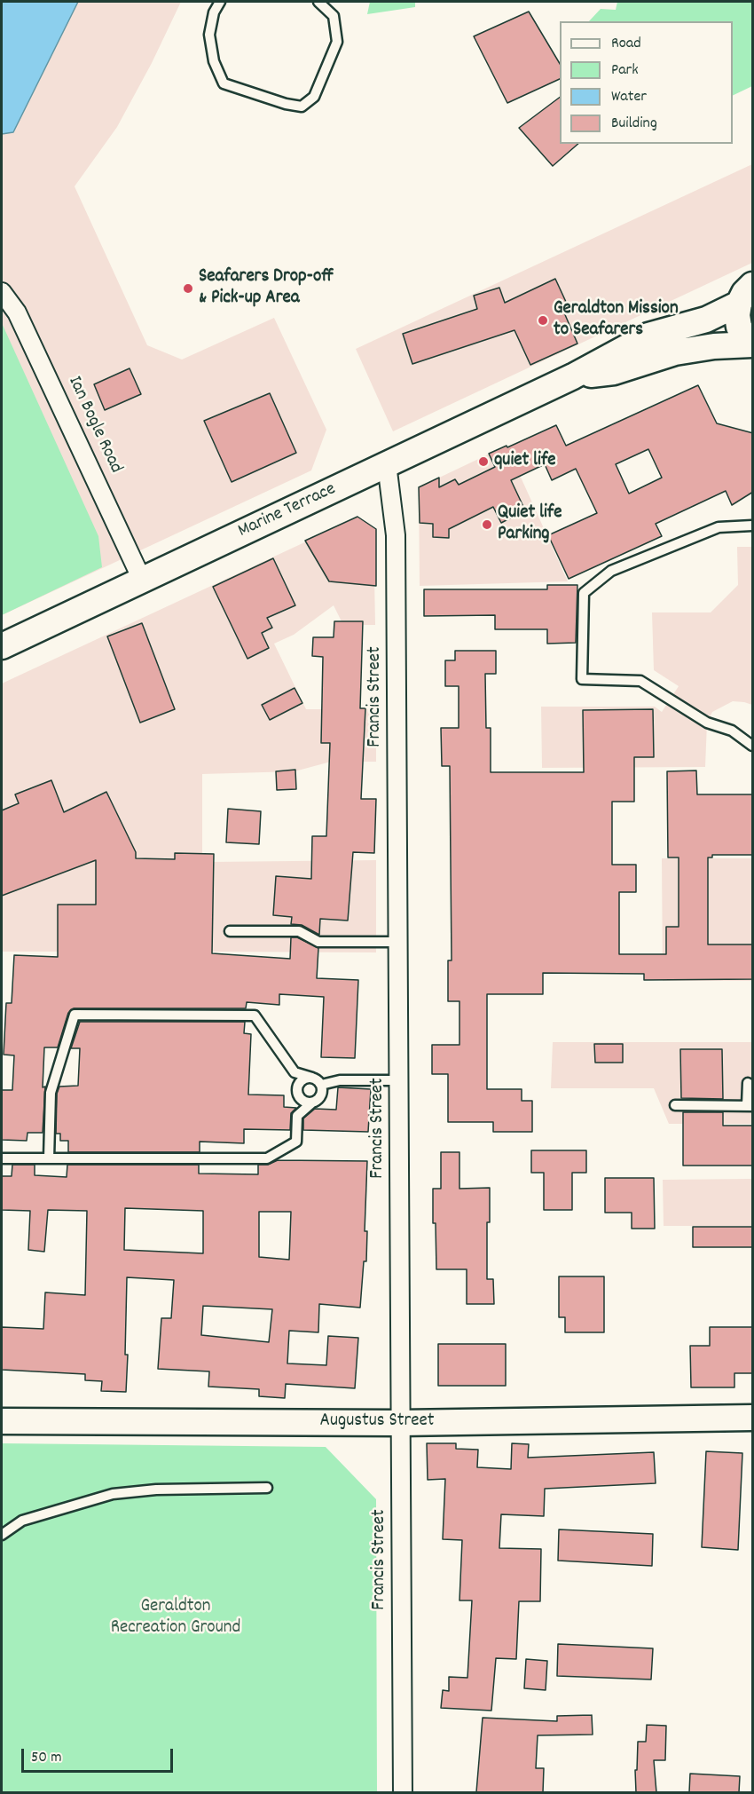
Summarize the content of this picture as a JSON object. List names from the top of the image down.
{
  "streets": {
    "main road": ["Marine Terrace", "Augustus Street"],
    "street": ["Ian Bogle Road", "Francis Street"]
  },
  "crossings": [
    ["Ian Bogle Road", "Marine Terrace"],
    ["Marine Terrace", "Francis Street"],
    ["Francis Street", "Augustus Street"]
  ],
  "parks": ["Geraldton Recreation Ground"],
  "places": [
    "Seafarers Drop-off & Pick-up Area",
    "Geraldton Mission to Seafarers",
    "quiet life",
    "Quiet life Parking"
  ],
  "legend": [
    "Road",
    "Park",
    "Water",
    "Building"
  ],
  "scale_bar": "50 m"
}
